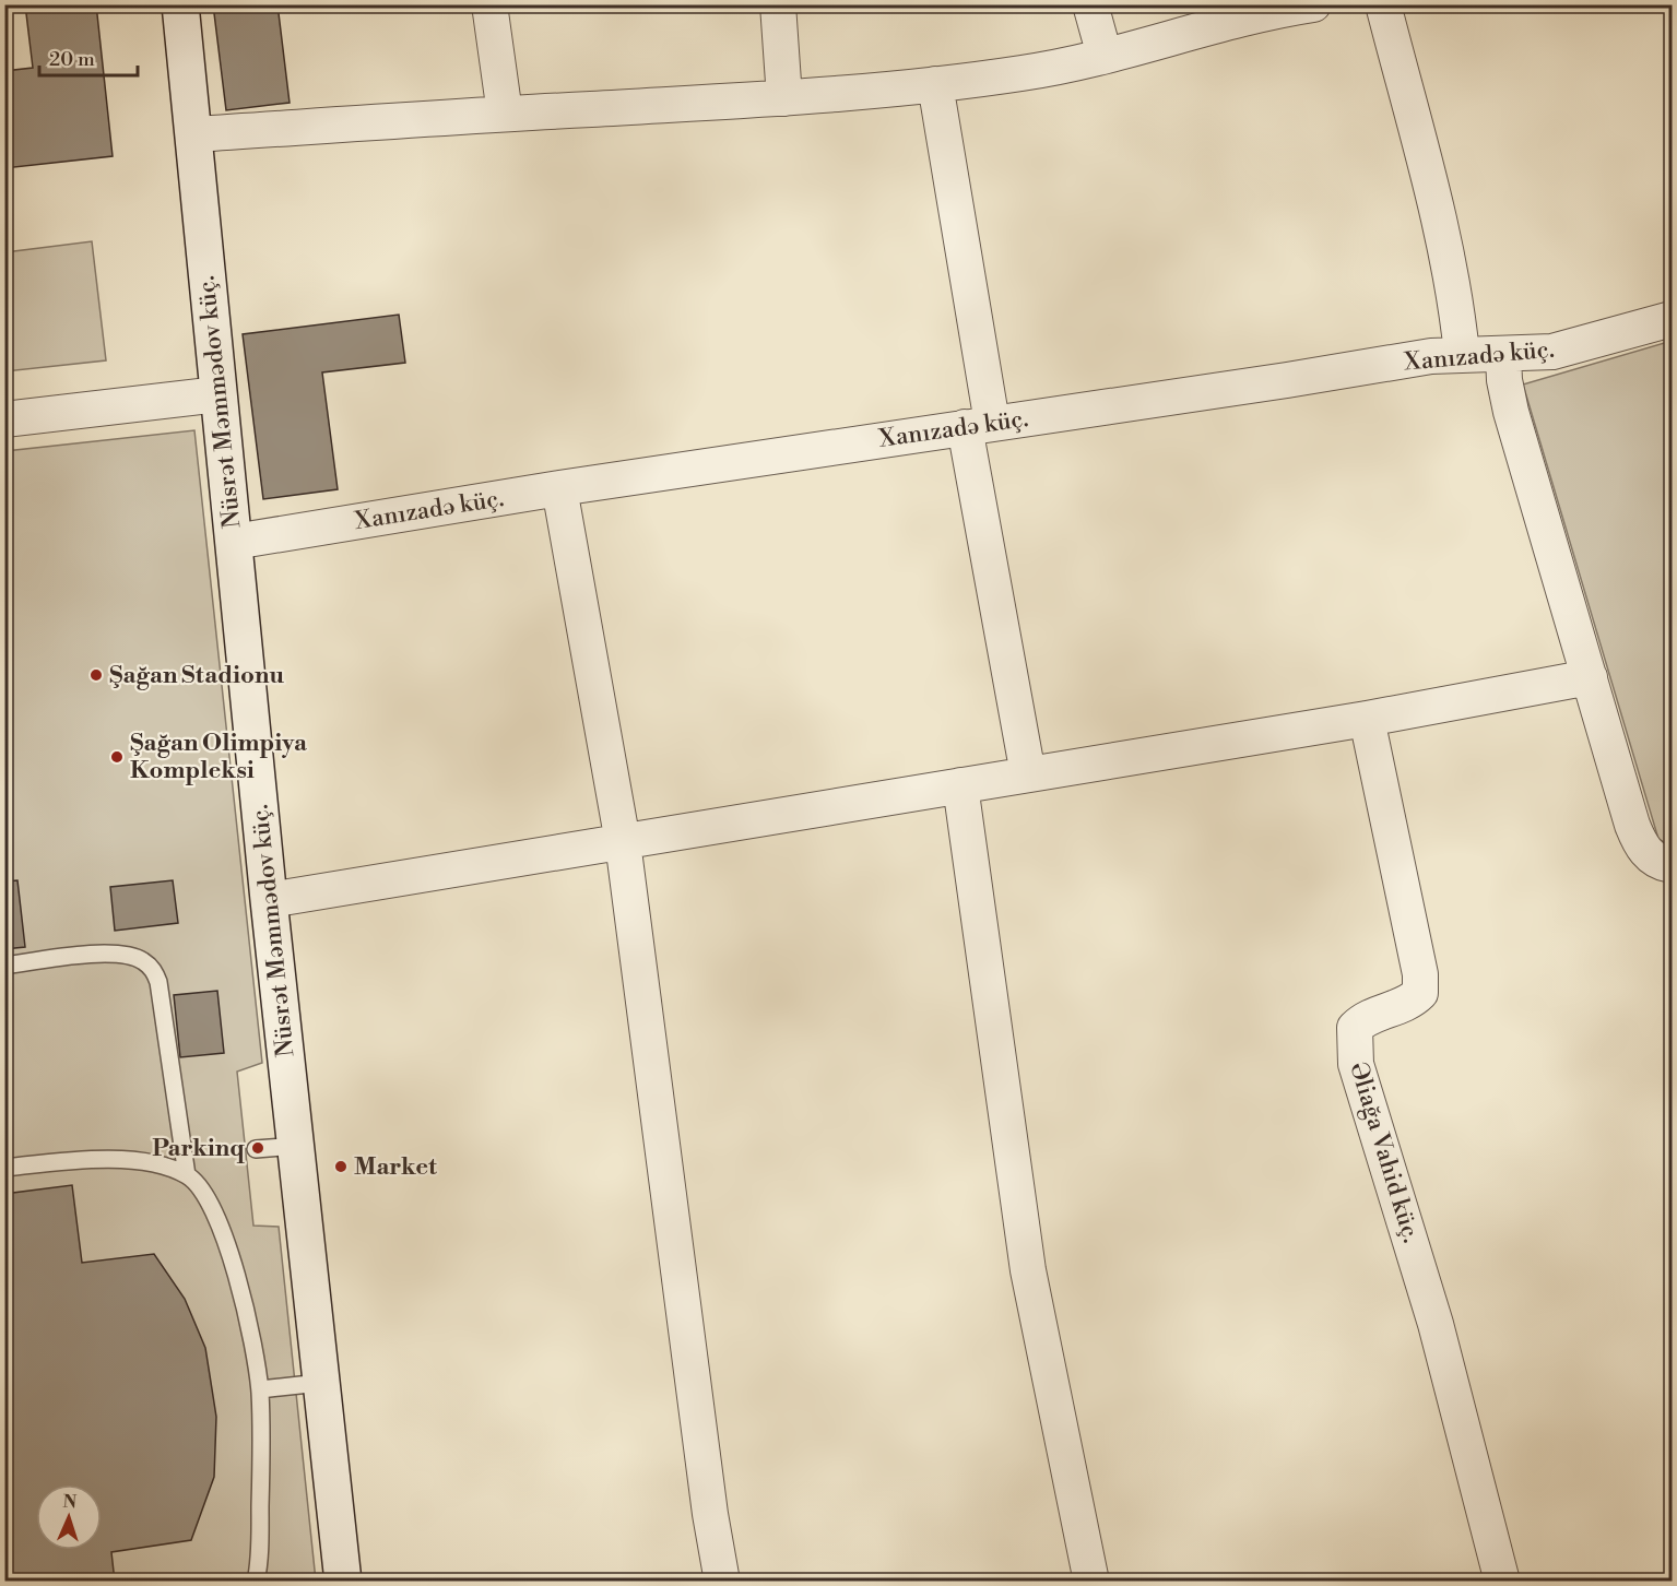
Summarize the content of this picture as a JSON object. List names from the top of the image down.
{
  "streets": {
    "street": ["Xanızadə küç.", "Nüsrət Məmmədov küç.", "Əliağa Vahid küç."]
  },
  "crossings": [
    ["Xanızadə küç.", "Nüsrət Məmmədov küç."]
  ],
  "places": [
    "Şağan Stadionu",
    "Şağan Olimpiya Kompleksi",
    "Parkinq",
    "Market"
  ],
  "scale_bar": "20 m",
  "north": "top"
}
